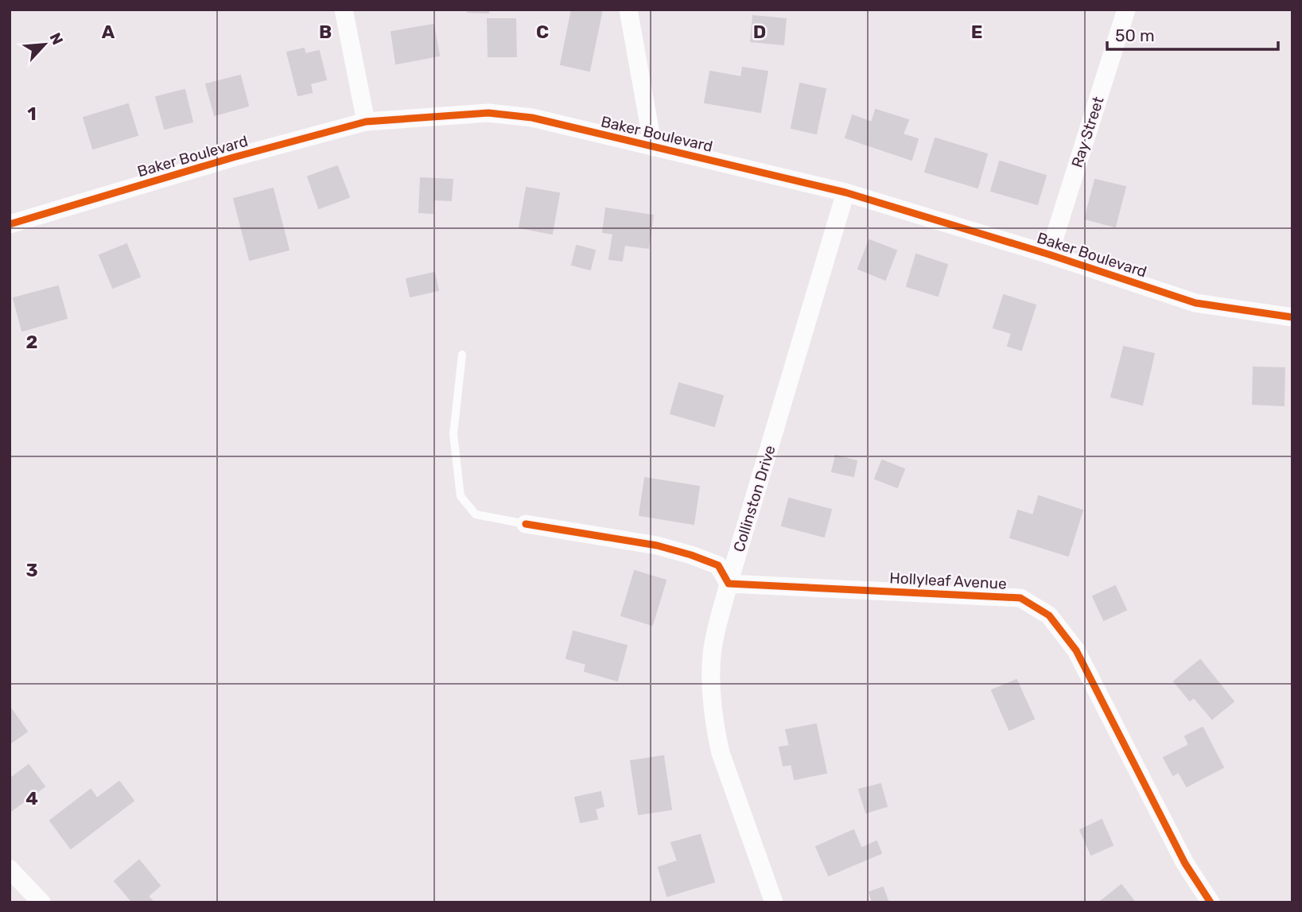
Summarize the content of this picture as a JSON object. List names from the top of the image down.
{
  "streets": {
    "street": [
      "Ray Street",
      "Baker Boulevard",
      "Collinston Drive",
      "Hollyleaf Avenue"
    ]
  },
  "crossings": [
    ["Ray Street", "Baker Boulevard"],
    ["Baker Boulevard", "Collinston Drive"],
    ["Collinston Drive", "Hollyleaf Avenue"]
  ],
  "scale_bar": "50 m",
  "north": "top right",
  "grid": {
    "columns": [
      "A",
      "B",
      "C",
      "D",
      "E"
    ],
    "rows": [
      "1",
      "2",
      "3",
      "4"
    ]
  }
}
